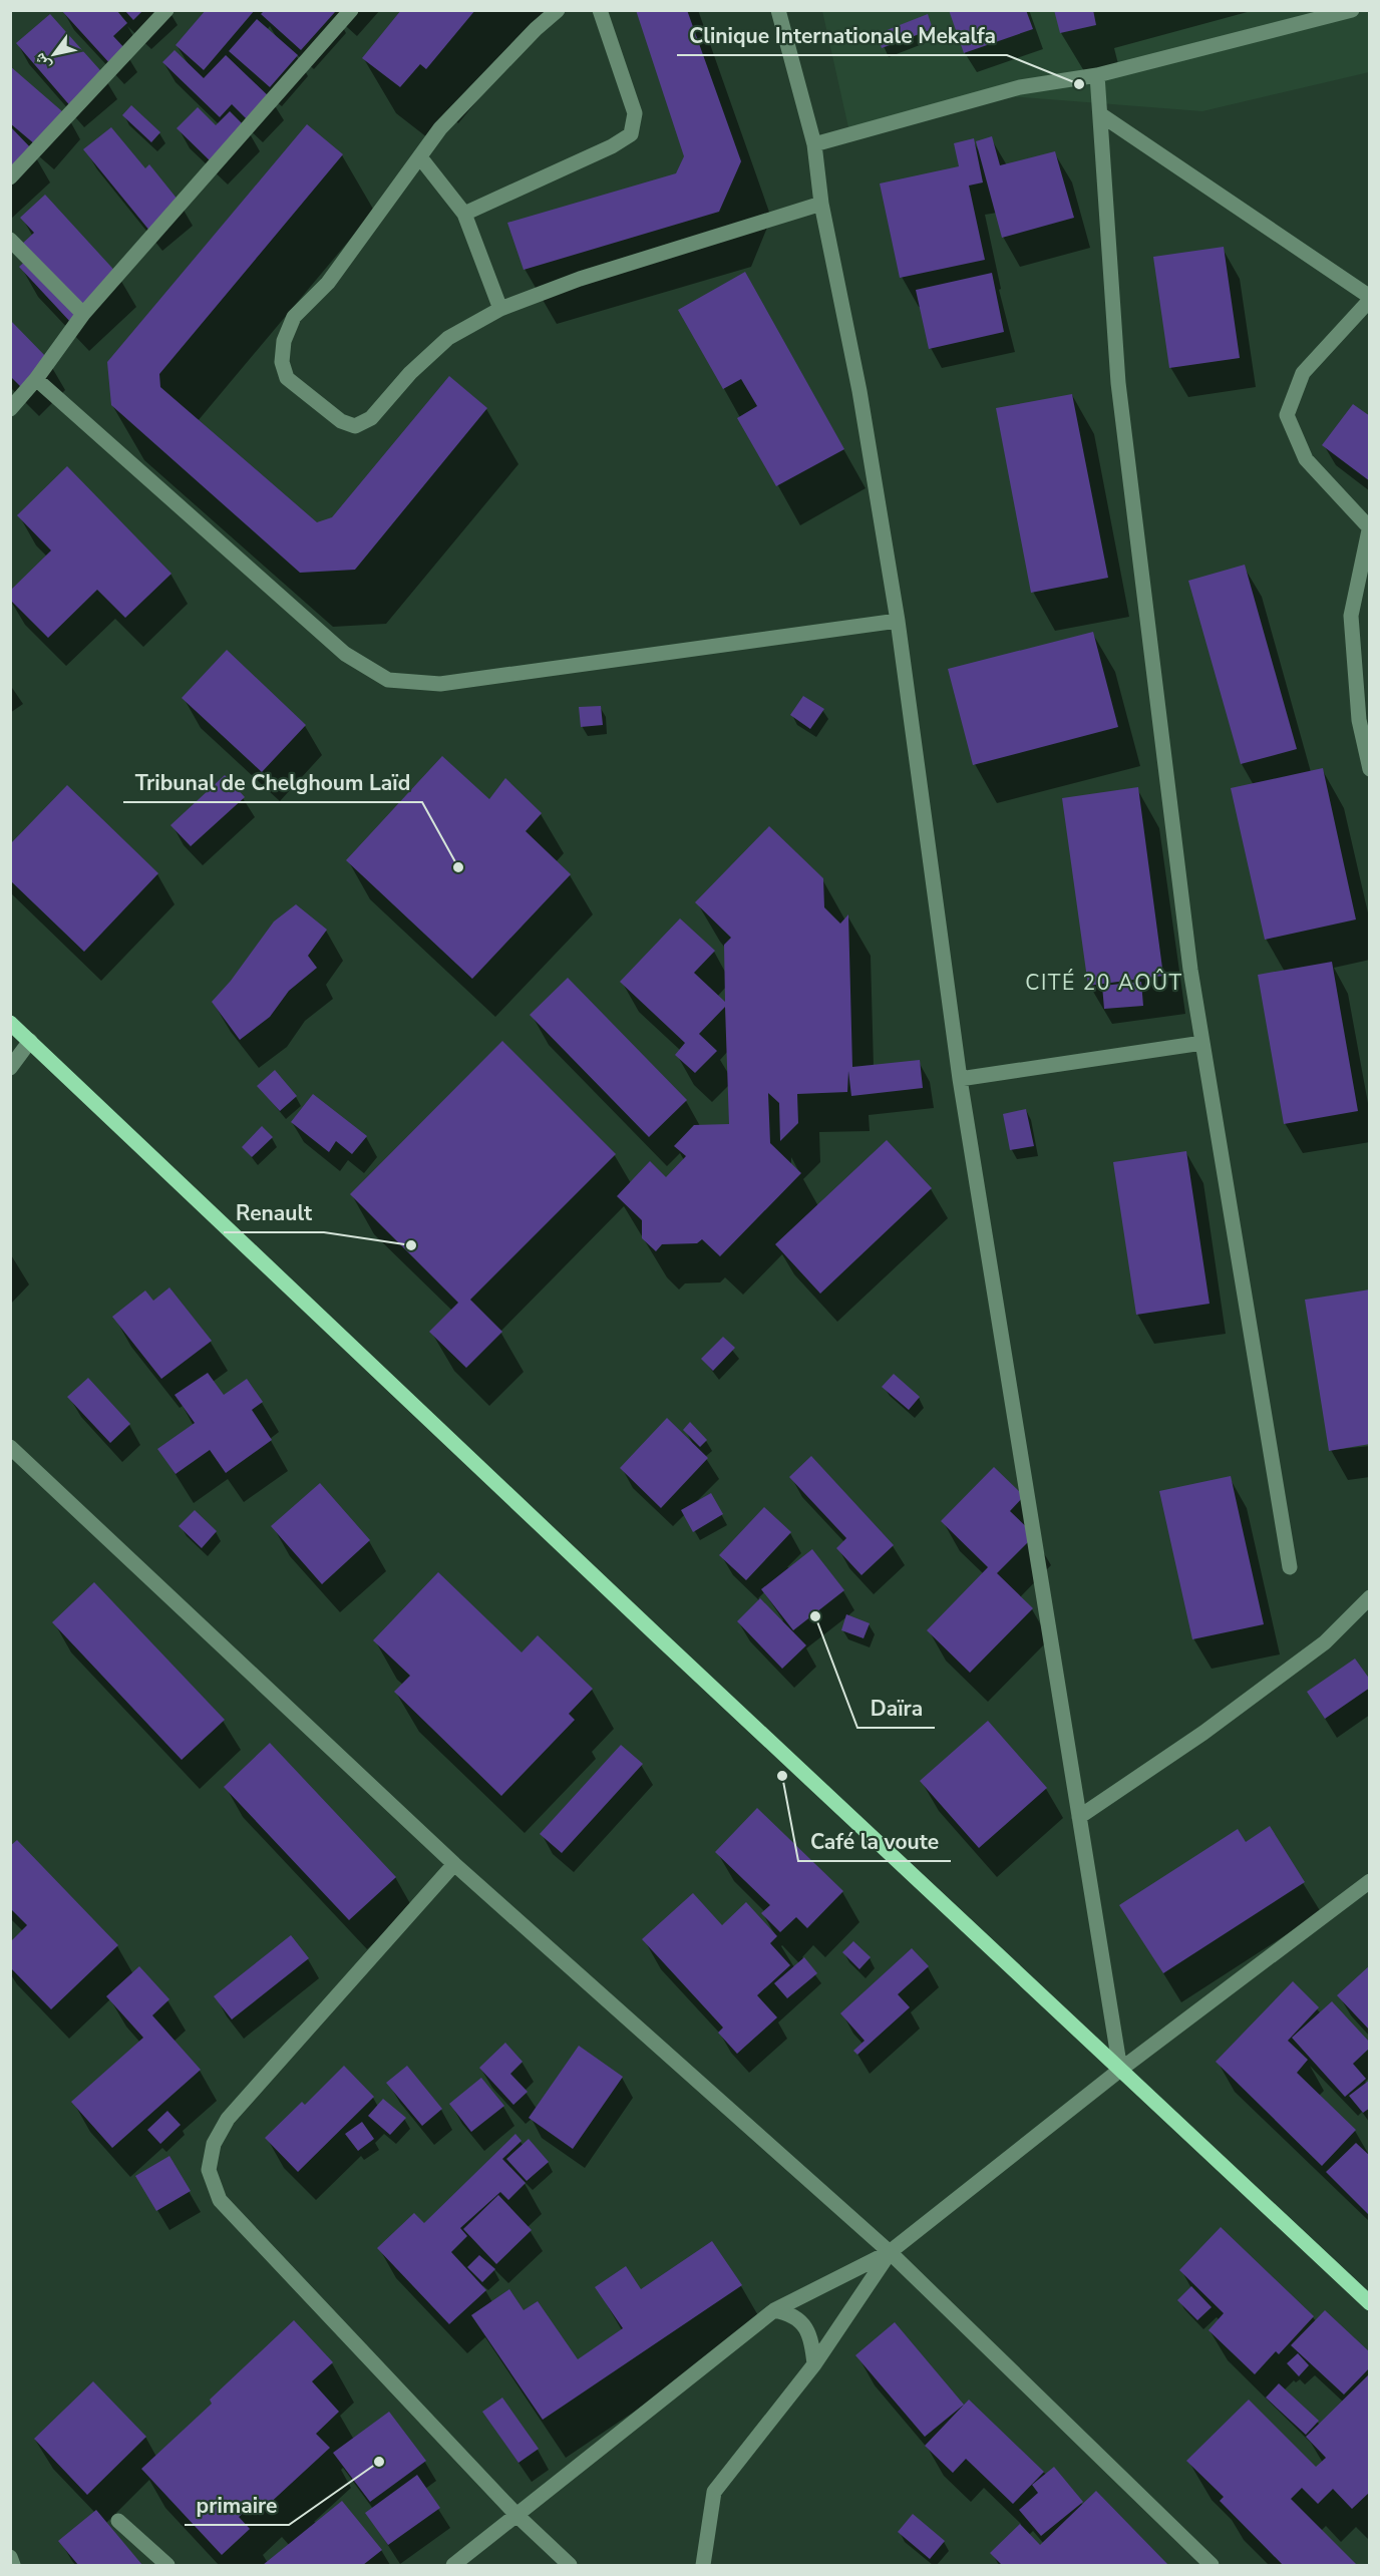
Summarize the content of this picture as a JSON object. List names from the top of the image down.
{
  "districts": ["CITÉ 20 AOÛT"],
  "places": [
    "Clinique Internationale Mekalfa",
    "Tribunal de Chelghoum Laïd",
    "Renault",
    "Daïra",
    "Café la voute",
    "primaire"
  ],
  "north": "bottom left"
}
